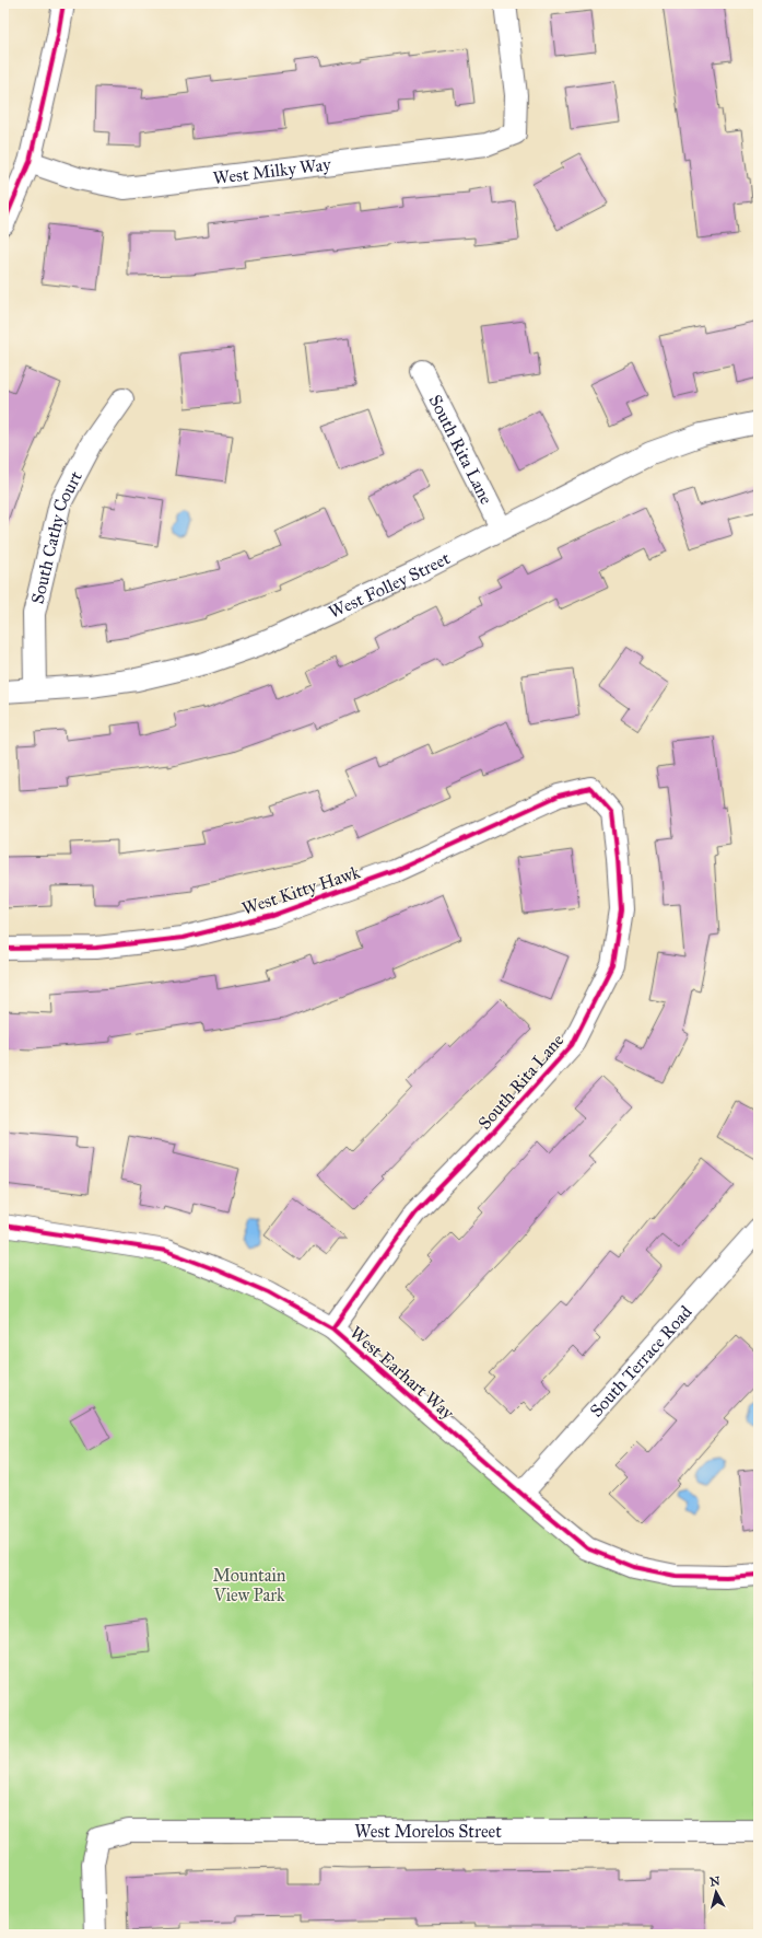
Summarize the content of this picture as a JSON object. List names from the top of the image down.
{
  "streets": {
    "street": [
      "West Milky Way",
      "South Rita Lane",
      "South Cathy Court",
      "West Folley Street",
      "West Kitty Hawk",
      "South Terrace Road",
      "West Earhart Way",
      "West Morelos Street"
    ]
  },
  "crossings": [
    ["South Rita Lane", "West Folley Street"],
    ["South Rita Lane", "West Kitty Hawk"],
    ["South Rita Lane", "West Earhart Way"],
    ["South Cathy Court", "West Folley Street"],
    ["South Terrace Road", "West Earhart Way"]
  ],
  "parks": ["Mountain View Park"],
  "north": "top"
}
